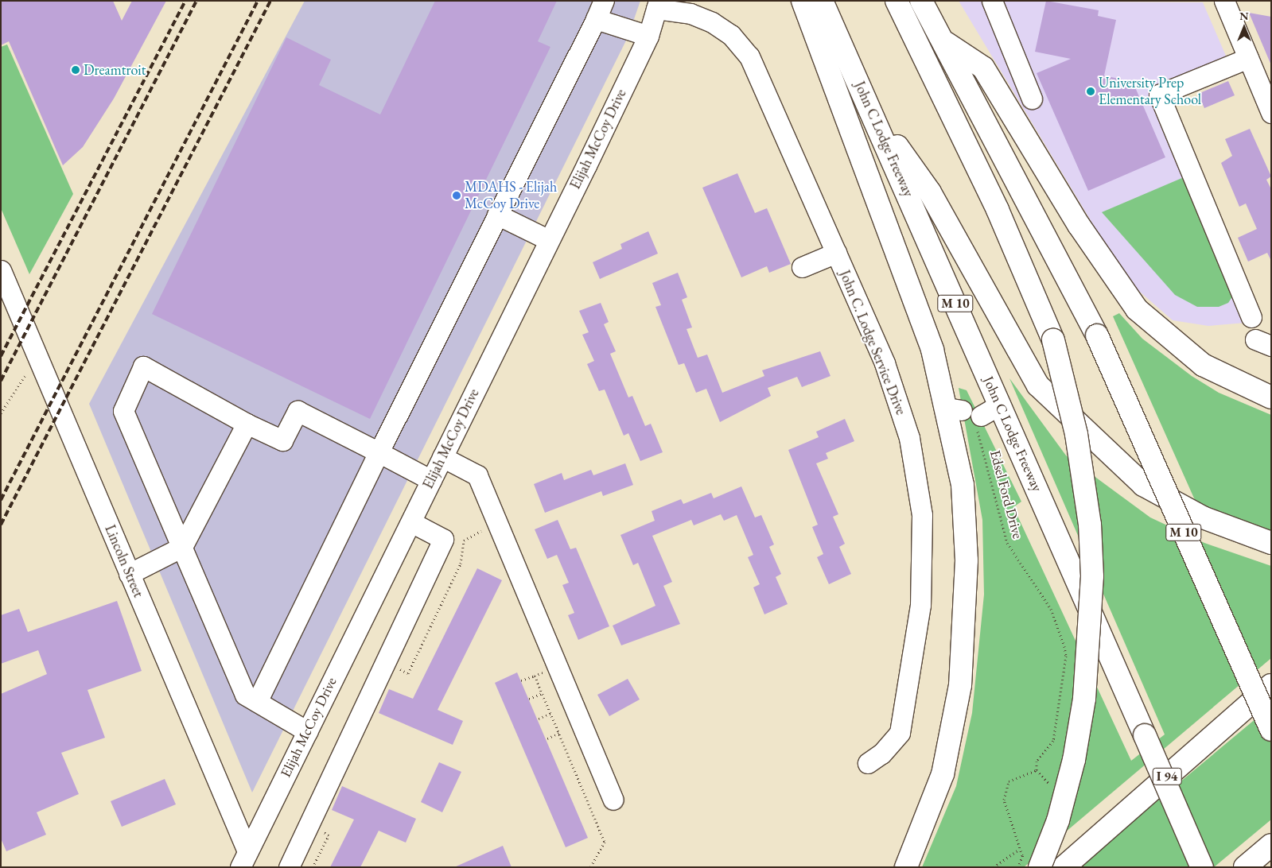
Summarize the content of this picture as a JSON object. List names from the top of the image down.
{
  "streets": {
    "highway": ["John C Lodge Freeway", "M 10", "I 94"],
    "street": ["Elijah McCoy Drive", "John C. Lodge Service Drive", "Lincoln Street"],
    "path": ["Edsel Ford Drive"]
  },
  "crossings": [
    ["Elijah McCoy Drive", "John C. Lodge Service Drive"],
    ["Elijah McCoy Drive", "Lincoln Street"]
  ],
  "places": ["Dreamtroit", "University Prep Elementary School", "MDAHS - Elijah McCoy Drive"],
  "north": "top"
}
